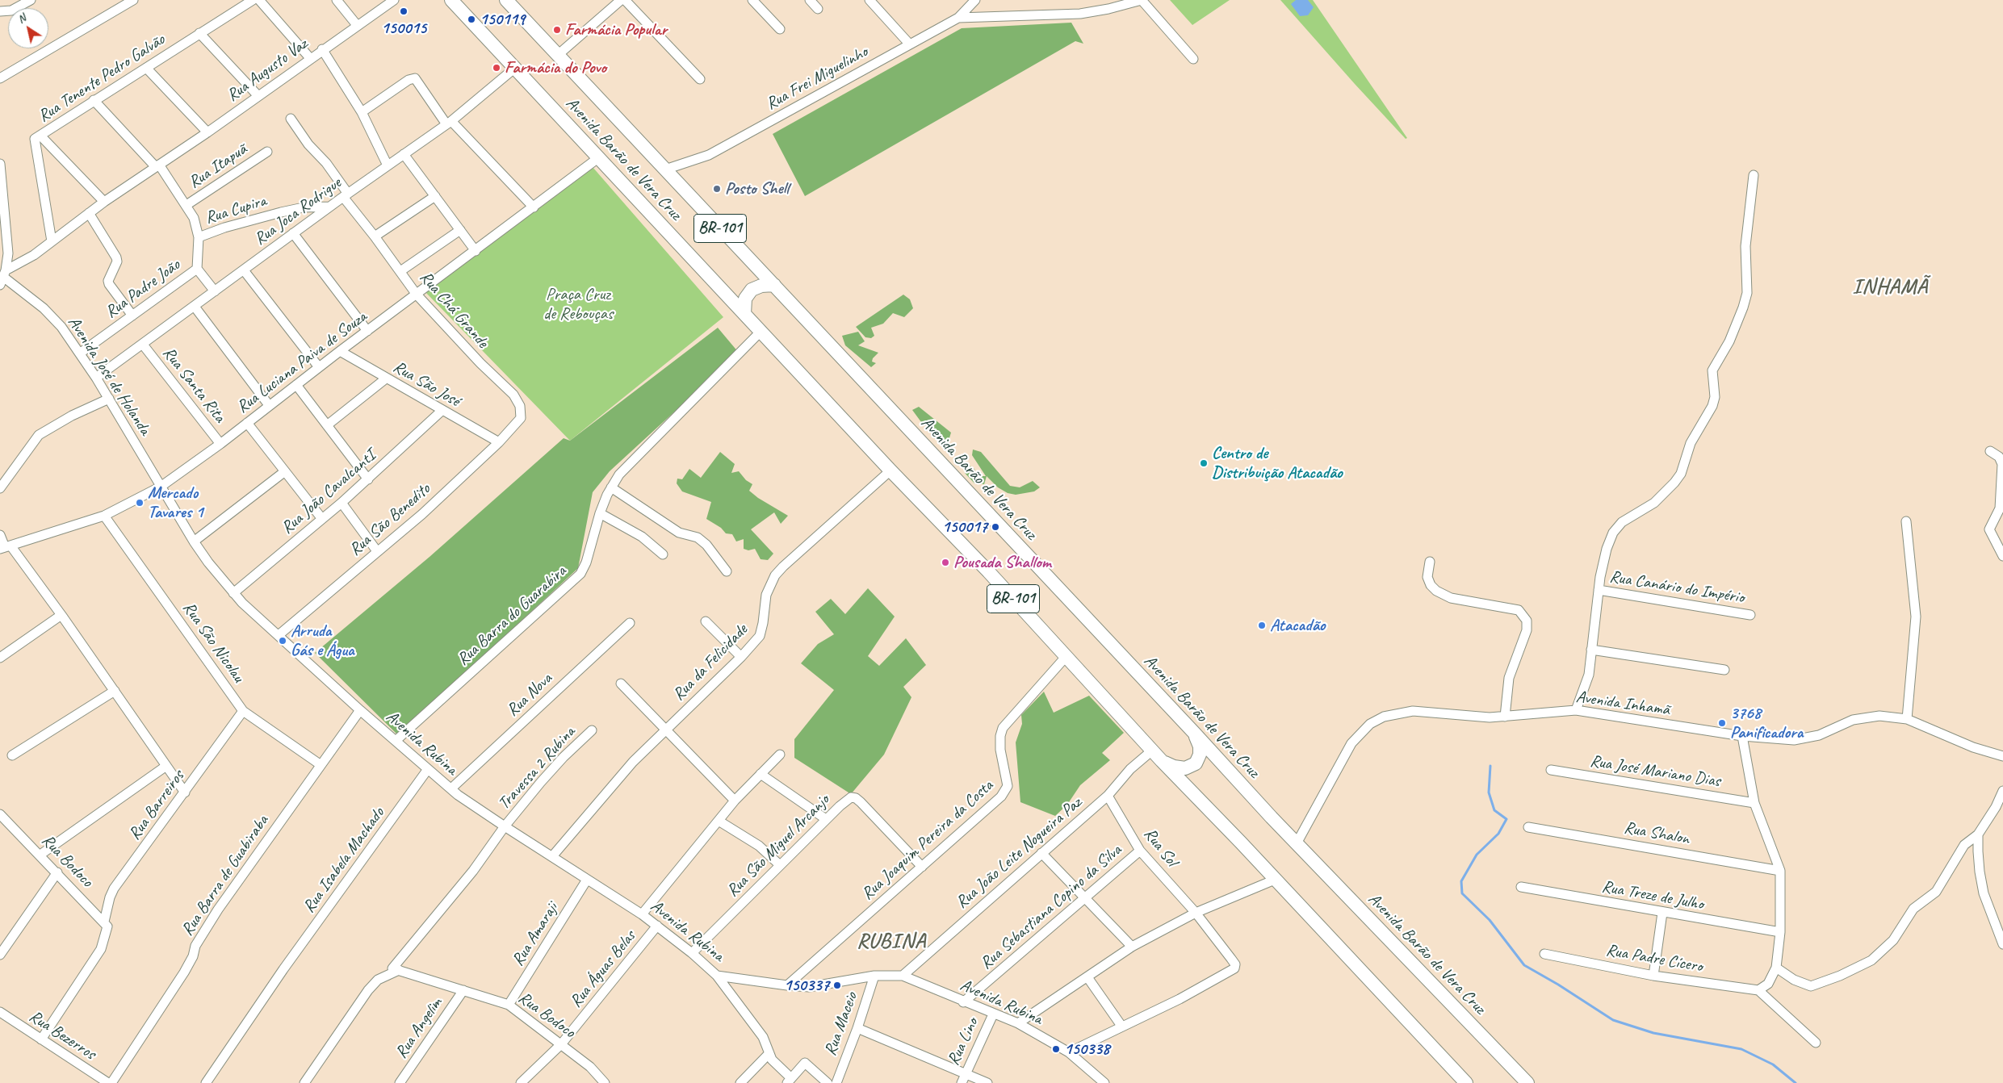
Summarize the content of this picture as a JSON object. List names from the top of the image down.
{
  "streets": {
    "highway": ["Avenida Barão de Vera Cruz", "BR-101"],
    "street": [
      "Rua Augusto Vaz",
      "Rua Tenente Pedro Galvão",
      "Rua Frei Miguelinho",
      "Rua Itapuã",
      "Rua Cupira",
      "Rua Joca Rodrigue",
      "Rua Padre João",
      "Rua Chá Grande",
      "Rua Luciana Paiva de Souza",
      "Avenida José de Holanda",
      "Rua São José",
      "Rua Santa Rita",
      "Rua João CavalcantI",
      "Rua São Benedito",
      "Rua Canário do Império",
      "Rua Barra do Guarabira",
      "Rua São Nicolau",
      "Rua da Felicidade",
      "Rua Nova",
      "Avenida Inhamã",
      "Avenida Rubina",
      "Travessa 2 Rubina",
      "Rua José Mariano Dias",
      "Rua Barreiros",
      "Rua Shalon",
      "Rua Joaquim Pereira da Costa",
      "Rua São Miguel Arcanjo",
      "Rua Sol",
      "Rua João Leite Nogueira Paz",
      "Rua Isabela Machado",
      "Rua Bodoco",
      "Rua Barra de Guabiraba",
      "Rua Treze de Julho",
      "Rua Sebastiana Copino da Silva",
      "Rua Amaraji",
      "Rua Padre Cícero",
      "Rua Águas Belas",
      "Rua Maceio",
      "Rua Angelim",
      "Rua Bezerros",
      "Rua Lino"
    ]
  },
  "crossings": [
    ["Rua Augusto Vaz", "Rua Tenente Pedro Galvão"],
    ["Rua Augusto Vaz", "Rua Padre João"],
    ["Rua Augusto Vaz", "Avenida José de Holanda"],
    ["Rua Tenente Pedro Galvão", "Rua Padre João"],
    ["Rua Frei Miguelinho", "Avenida Barão de Vera Cruz"],
    ["Avenida Barão de Vera Cruz", "Rua Joca Rodrigue"],
    ["Avenida Barão de Vera Cruz", "Rua Luciana Paiva de Souza"],
    ["Avenida Barão de Vera Cruz", "Rua Barra do Guarabira"],
    ["Avenida Barão de Vera Cruz", "Rua da Felicidade"],
    ["Avenida Barão de Vera Cruz", "Avenida Inhamã"],
    ["Avenida Barão de Vera Cruz", "Rua Joaquim Pereira da Costa"],
    ["Avenida Barão de Vera Cruz", "Rua João Leite Nogueira Paz"],
    ["Rua Itapuã", "Rua Padre João"],
    ["Rua Cupira", "Rua Joca Rodrigue"],
    ["Rua Cupira", "Rua Padre João"],
    ["Rua Joca Rodrigue", "Rua Chá Grande"],
    ["Rua Joca Rodrigue", "Avenida José de Holanda"],
    ["Rua Joca Rodrigue", "Rua Santa Rita"],
    ["Rua Padre João", "Avenida José de Holanda"],
    ["Rua Chá Grande", "Rua Luciana Paiva de Souza"],
    ["Rua Chá Grande", "Rua São Benedito"],
    ["Rua Luciana Paiva de Souza", "Avenida José de Holanda"],
    ["Rua Luciana Paiva de Souza", "Rua São José"],
    ["Rua Luciana Paiva de Souza", "Rua Santa Rita"],
    ["Rua Luciana Paiva de Souza", "Rua São Nicolau"],
    ["Avenida José de Holanda", "Rua João CavalcantI"],
    ["Avenida José de Holanda", "Avenida Rubina"],
    ["Rua São José", "Rua João CavalcantI"],
    ["Rua São José", "Rua São Benedito"],
    ["Rua João CavalcantI", "Avenida Rubina"],
    ["Rua São Benedito", "Avenida Rubina"],
    ["Rua Barra do Guarabira", "Avenida Rubina"],
    ["Rua São Nicolau", "Rua Barreiros"],
    ["Rua São Nicolau", "Rua Barra de Guabiraba"],
    ["Rua da Felicidade", "Avenida Rubina"],
    ["Rua Nova", "Avenida Rubina"],
    ["Avenida Rubina", "Travessa 2 Rubina"],
    ["Avenida Rubina", "Rua Joaquim Pereira da Costa"],
    ["Avenida Rubina", "Rua São Miguel Arcanjo"],
    ["Avenida Rubina", "Rua João Leite Nogueira Paz"],
    ["Avenida Rubina", "Rua Isabela Machado"],
    ["Avenida Rubina", "Rua Barra de Guabiraba"],
    ["Avenida Rubina", "Rua Sebastiana Copino da Silva"],
    ["Avenida Rubina", "Rua Amaraji"],
    ["Avenida Rubina", "Rua Águas Belas"],
    ["Avenida Rubina", "Rua Maceio"],
    ["Avenida Rubina", "Rua Lino"],
    ["Travessa 2 Rubina", "Rua Bodoco"],
    ["Rua Barreiros", "Rua Bodoco"],
    ["Rua Joaquim Pereira da Costa", "Rua São Miguel Arcanjo"],
    ["Rua Sol", "Rua João Leite Nogueira Paz"],
    ["Rua Sol", "Rua Sebastiana Copino da Silva"],
    ["Rua Bodoco", "Rua Amaraji"],
    ["Rua Bodoco", "Rua Águas Belas"],
    ["Rua Bodoco", "Rua Angelim"],
    ["Rua Bodoco", "Rua Bezerros"],
    ["Rua Barra de Guabiraba", "Rua Bezerros"]
  ],
  "districts": ["INHAMÃ", "RUBINA"],
  "parks": ["Praça Cruz de Rebouças"],
  "places": [
    "150015",
    "150119",
    "Farmácia Popular",
    "Farmácia do Povo",
    "Posto Shell",
    "Centro de Distribuição Atacadão",
    "Mercado Tavares 1",
    "150017",
    "Pousada Shallom",
    "Atacadão",
    "Arruda Gás e Água",
    "3768 Panificadora",
    "150337",
    "150338"
  ],
  "north": "top left"
}
